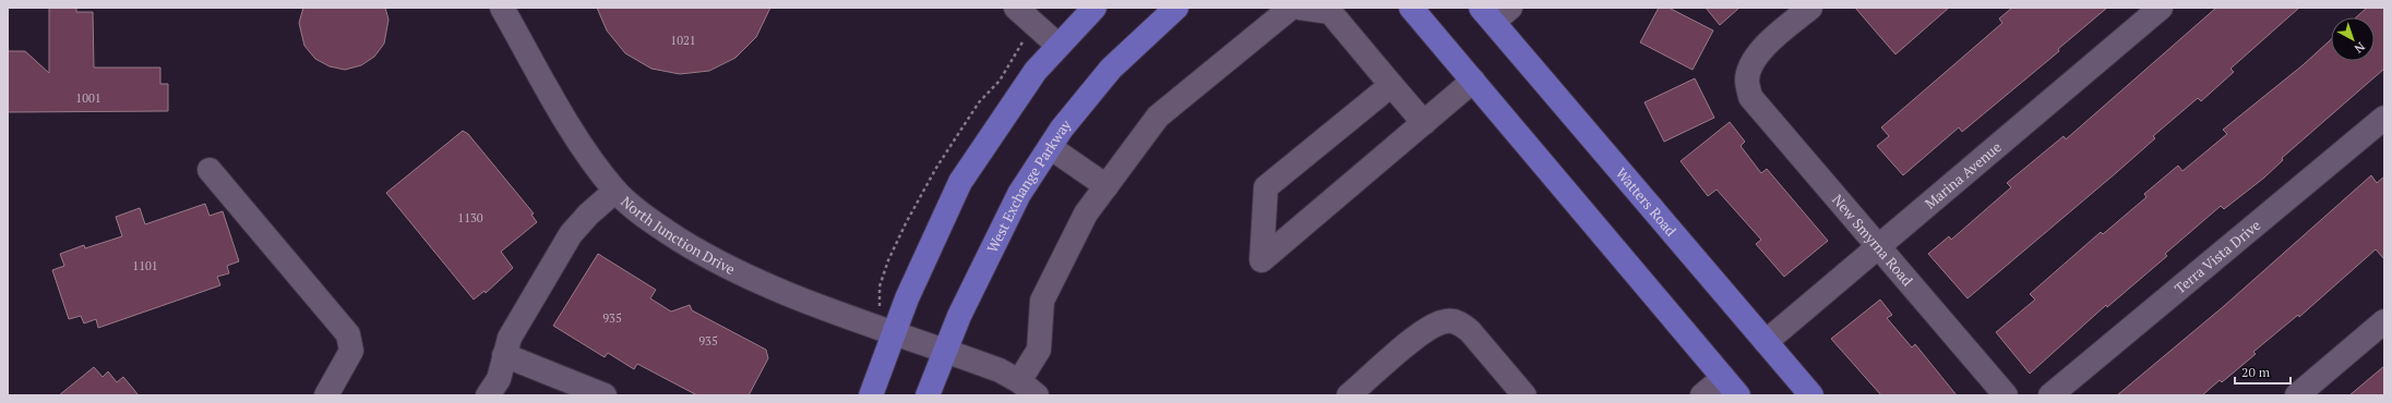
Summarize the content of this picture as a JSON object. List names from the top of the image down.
{
  "streets": {
    "main road": ["West Exchange Parkway", "Watters Road"],
    "street": [
      "Marina Avenue",
      "North Junction Drive",
      "New Smyrna Road",
      "Terra Vista Drive"
    ]
  },
  "crossings": [
    ["Marina Avenue", "Watters Road"],
    ["Marina Avenue", "New Smyrna Road"],
    ["West Exchange Parkway", "North Junction Drive"]
  ],
  "house_numbers": [
    "1021",
    "1001",
    "1130",
    "1101",
    "935",
    "935"
  ],
  "scale_bar": "20 m",
  "north": "bottom right"
}
